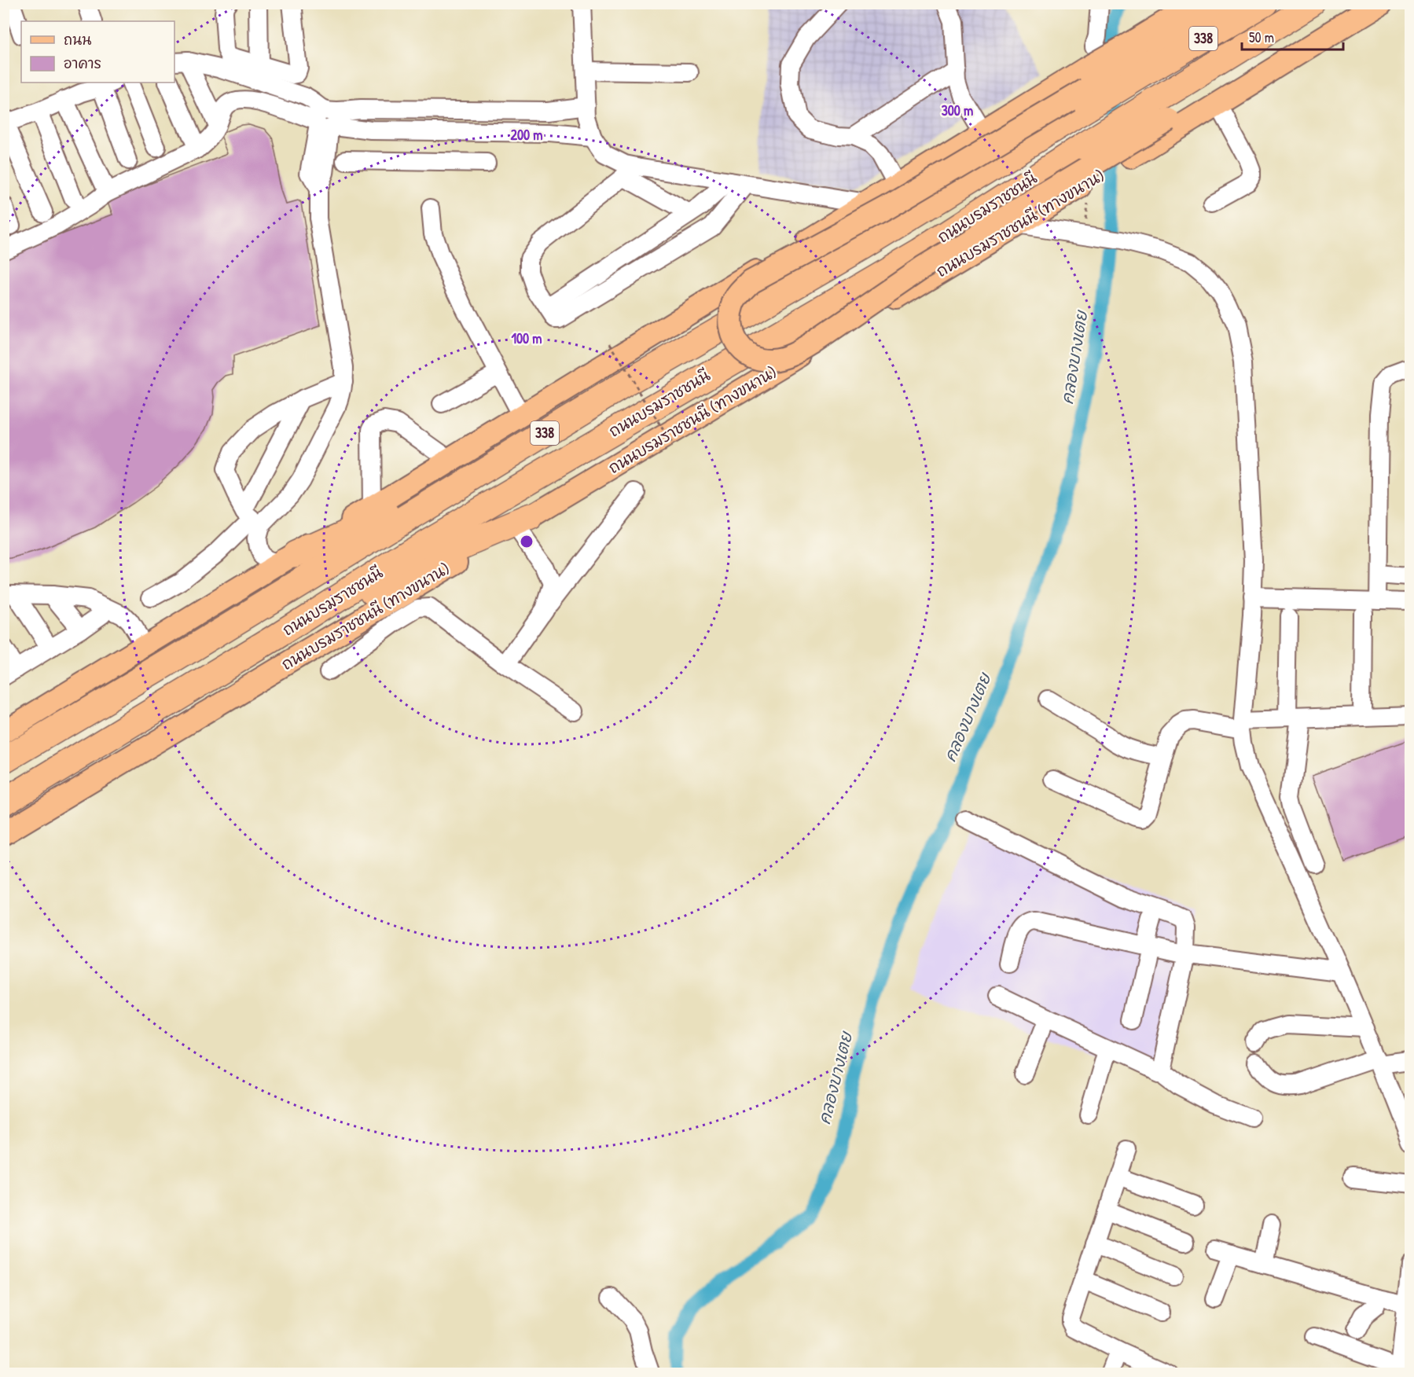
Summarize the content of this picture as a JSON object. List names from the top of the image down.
{
  "streets": {
    "highway": ["338", "ถนนบรมราชชนนี"],
    "main road": ["ถนนบรมราชชนนี (ทางขนาน)"]
  },
  "crossings": [
    ["338", "ถนนบรมราชชนนี"]
  ],
  "water": ["คลองบางเตย"],
  "legend": ["ถนน", "อาคาร"],
  "scale_bar": "50 m",
  "rings": ["300 m", "200 m", "100 m"]
}
